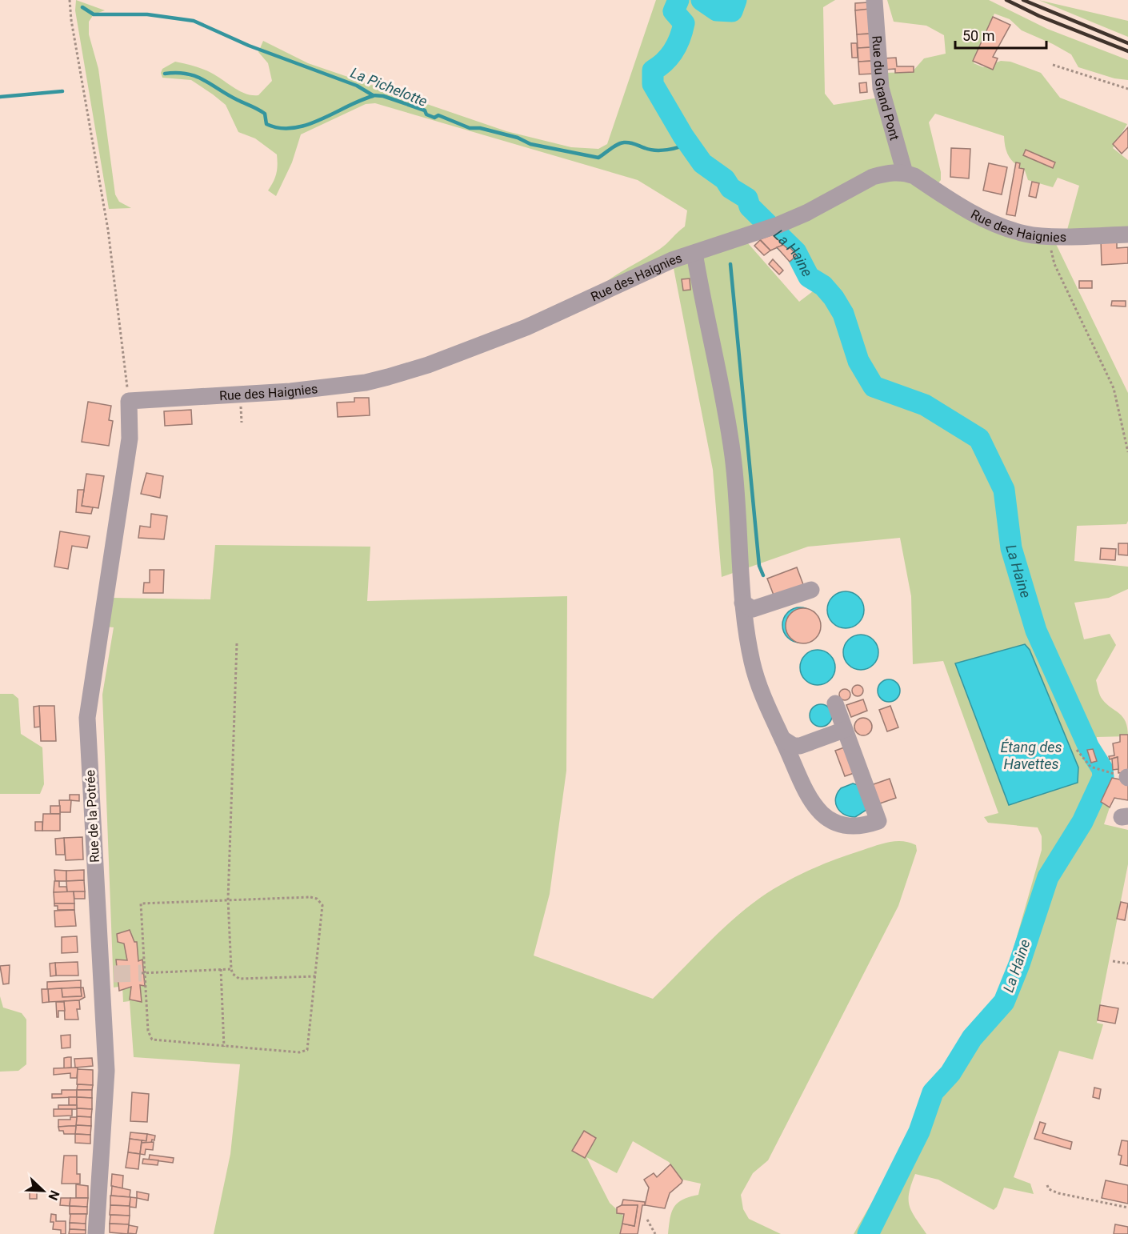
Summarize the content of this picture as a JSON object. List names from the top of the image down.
{
  "streets": {
    "street": ["Rue du Grand Pont", "Rue des Haignies", "Rue de la Potrée"]
  },
  "crossings": [
    ["Rue du Grand Pont", "Rue des Haignies"],
    ["Rue des Haignies", "Rue de la Potrée"]
  ],
  "water": ["La Pichelotte", "La Haine", "Étang des Havettes"],
  "scale_bar": "50 m",
  "north": "bottom right"
}
